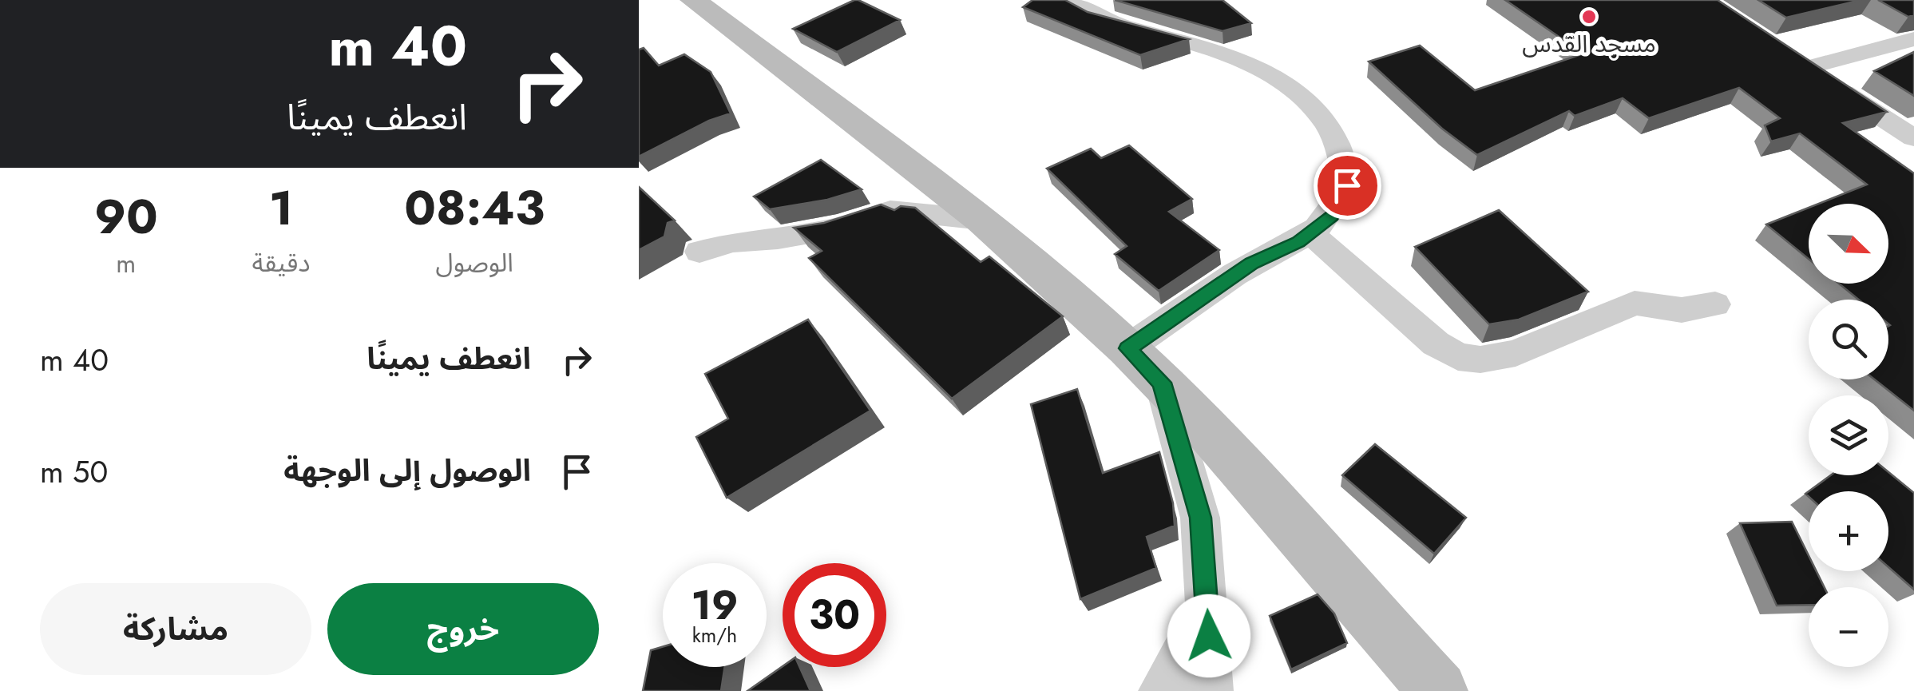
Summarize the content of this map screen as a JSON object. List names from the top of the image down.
{
  "places": ["مسجد القدس"],
  "north": "bottom right",
  "page": {
    "turn": ["40 m", "انعطف يمينًا"],
    "eta": [
      "08:43",
      "الوصول",
      "1",
      "دقيقة",
      "90",
      "m"
    ],
    "map_buttons": ["+", "−"],
    "list": [
      {
        "name": "انعطف يمينًا",
        "value": "40 m"
      },
      {
        "name": "الوصول إلى الوجهة",
        "value": "50 m"
      }
    ],
    "speed": "19 km/h",
    "limit": "30",
    "buttons": ["خروج", "مشاركة"]
  }
}
